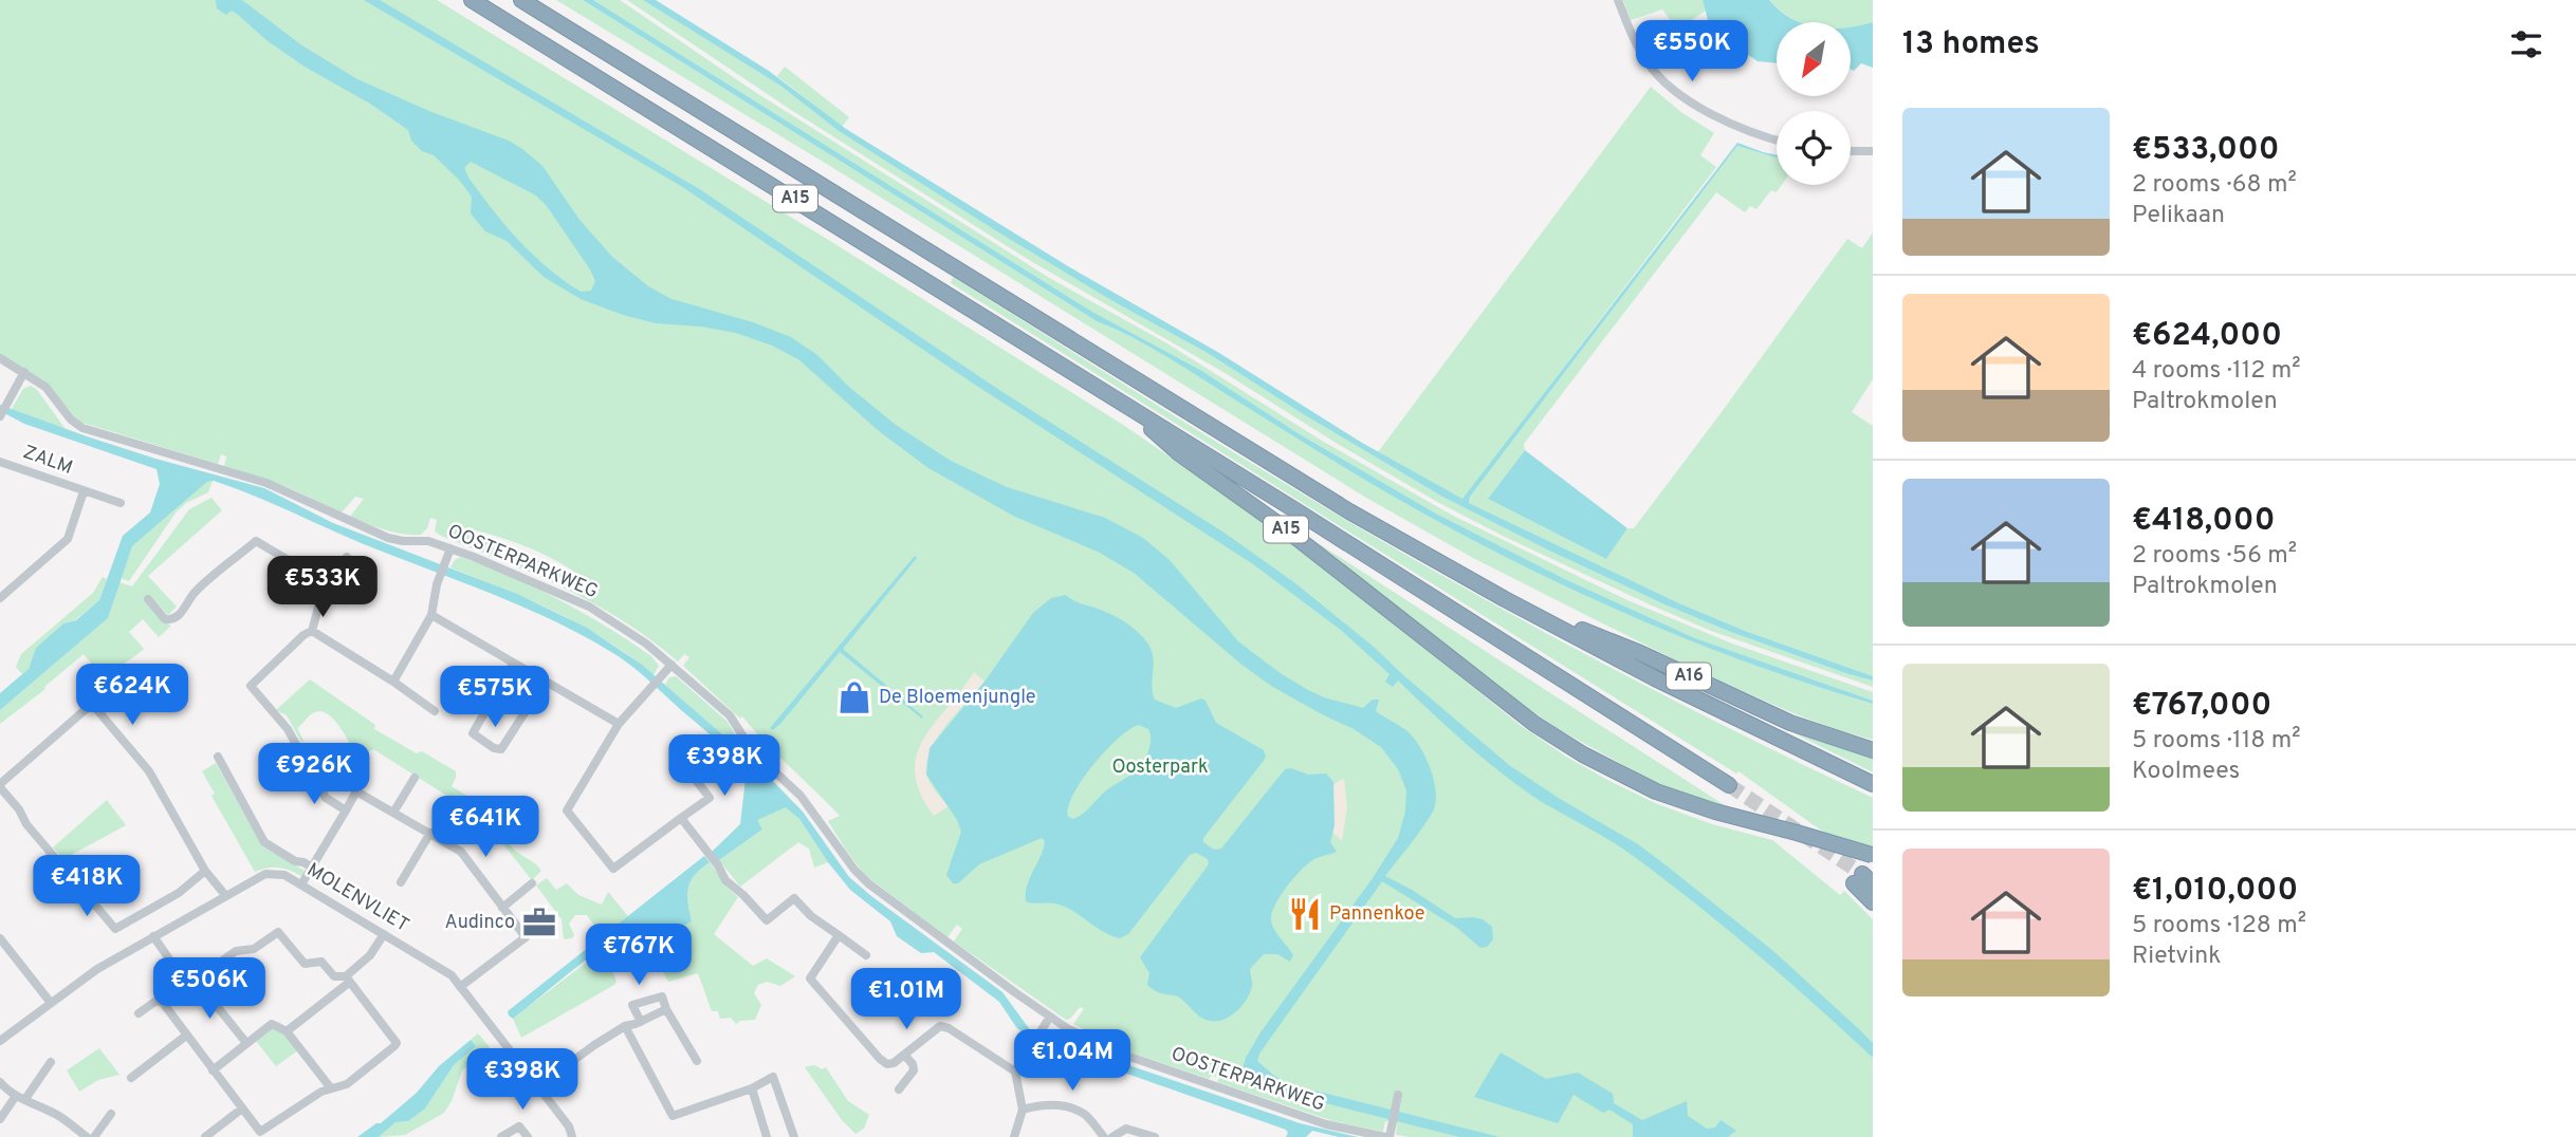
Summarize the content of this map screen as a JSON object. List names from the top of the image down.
{
  "streets": {
    "highway": ["A15", "A16"],
    "street": ["ZALM", "OOSTERPARKWEG", "MOLENVLIET"]
  },
  "crossings": [
    ["A15", "A16"]
  ],
  "parks": ["Oosterpark"],
  "places": {
    "shop": ["De Bloemenjungle"],
    "restaurant": ["Pannenkoe"],
    "office": ["Audinco"]
  },
  "north": "bottom left",
  "page": {
    "heading": "13 homes",
    "price": [
      "€550K",
      "€533K",
      "€624K",
      "€575K",
      "€398K",
      "€926K",
      "€641K",
      "€418K",
      "€767K",
      "€506K",
      "€1.01M",
      "€1.04M",
      "€398K"
    ],
    "list": [
      {
        "name": "€533,000",
        "note": "2 rooms · 68 m² · Pelikaan"
      },
      {
        "name": "€624,000",
        "note": "4 rooms · 112 m² · Paltrokmolen"
      },
      {
        "name": "€418,000",
        "note": "2 rooms · 56 m² · Paltrokmolen"
      },
      {
        "name": "€767,000",
        "note": "5 rooms · 118 m² · Koolmees"
      },
      {
        "name": "€1,010,000",
        "note": "5 rooms · 128 m² · Rietvink"
      }
    ]
  }
}
